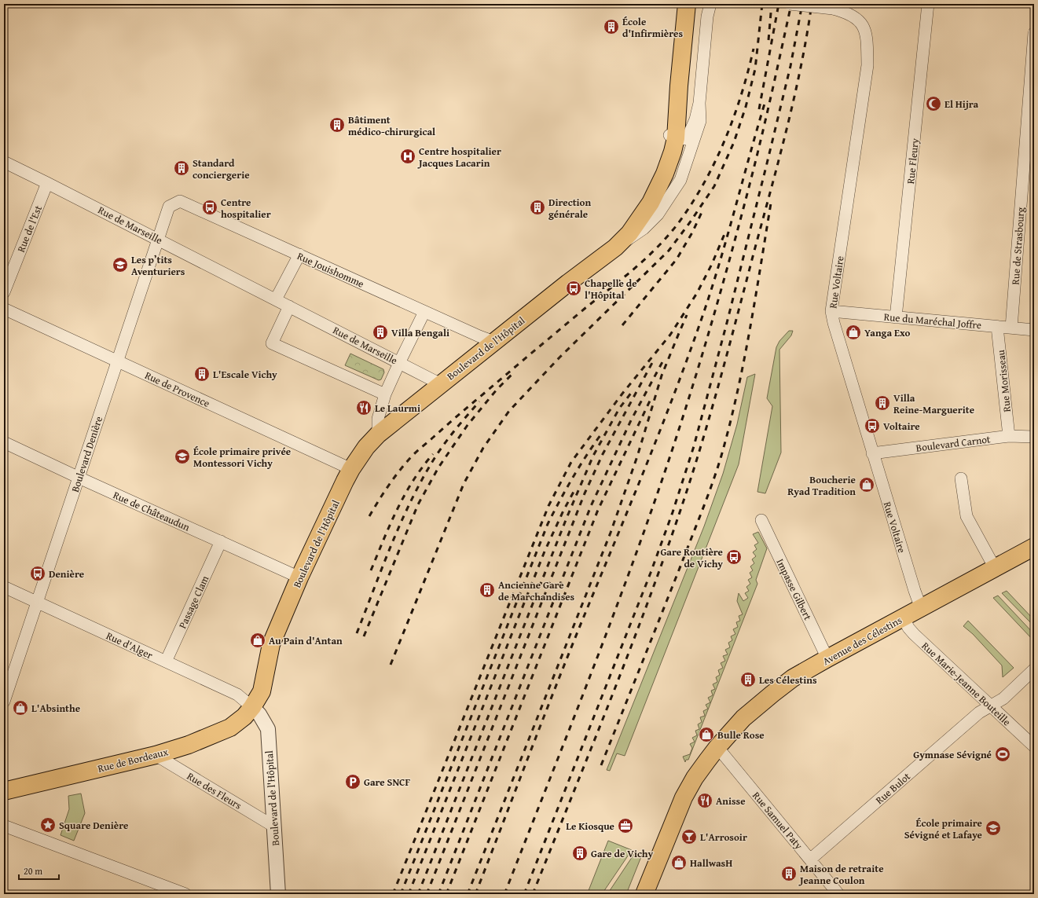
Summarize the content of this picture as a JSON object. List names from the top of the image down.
{
  "streets": {
    "main road": ["Boulevard de l'Hôpital", "Avenue des Célestins", "Rue de Bordeaux"],
    "street": [
      "Rue Fleury",
      "Rue de Marseille",
      "Rue de l'Est",
      "Rue de Strasbourg",
      "Rue Jouishomme",
      "Rue Voltaire",
      "Rue du Maréchal Joffre",
      "Rue Morisseau",
      "Rue de Provence",
      "Boulevard Carnot",
      "Boulevard Denière",
      "Rue de Châteaudun",
      "Impasse Gilbert",
      "Passage Clam",
      "Rue d'Alger",
      "Rue Marie-Jeanne Bouteille",
      "Rue Bulot",
      "Rue des Fleurs",
      "Rue Samuel Paty"
    ]
  },
  "crossings": [
    ["Rue Fleury", "Rue du Maréchal Joffre"],
    ["Rue de Marseille", "Rue de l'Est"],
    ["Rue de Marseille", "Boulevard de l'Hôpital"],
    ["Rue de Marseille", "Boulevard Denière"],
    ["Rue de Strasbourg", "Rue du Maréchal Joffre"],
    ["Rue Jouishomme", "Boulevard de l'Hôpital"],
    ["Rue Jouishomme", "Boulevard Denière"],
    ["Rue Voltaire", "Rue du Maréchal Joffre"],
    ["Rue Voltaire", "Boulevard Carnot"],
    ["Rue Voltaire", "Avenue des Célestins"],
    ["Rue du Maréchal Joffre", "Rue Morisseau"],
    ["Boulevard de l'Hôpital", "Rue de Provence"],
    ["Boulevard de l'Hôpital", "Rue de Châteaudun"],
    ["Boulevard de l'Hôpital", "Rue d'Alger"],
    ["Boulevard de l'Hôpital", "Rue de Bordeaux"],
    ["Boulevard de l'Hôpital", "Rue des Fleurs"],
    ["Rue Morisseau", "Boulevard Carnot"],
    ["Rue de Provence", "Boulevard Denière"],
    ["Boulevard Denière", "Rue de Châteaudun"],
    ["Boulevard Denière", "Rue d'Alger"],
    ["Rue de Châteaudun", "Passage Clam"],
    ["Impasse Gilbert", "Avenue des Célestins"],
    ["Passage Clam", "Rue d'Alger"],
    ["Avenue des Célestins", "Rue Marie-Jeanne Bouteille"],
    ["Avenue des Célestins", "Rue Samuel Paty"],
    ["Rue d'Alger", "Rue de Bordeaux"],
    ["Rue Marie-Jeanne Bouteille", "Rue Bulot"],
    ["Rue de Bordeaux", "Rue des Fleurs"],
    ["Rue Bulot", "Rue Samuel Paty"]
  ],
  "places": {
    "building": [
      "École d'Infirmières",
      "Bâtiment médico-chirurgical",
      "Standard conciergerie",
      "Direction générale",
      "Villa Bengali",
      "L'Escale Vichy",
      "Villa Reine-Marguerite",
      "Ancienne Gare de Marchandises",
      "Les Célestins",
      "Gare de Vichy",
      "Maison de retraite Jeanne Coulon"
    ],
    "mosque": ["El Hijra"],
    "hospital": ["Centre hospitalier Jacques Lacarin"],
    "bus stop": [
      "Centre hospitalier",
      "Chapelle de l'Hôpital",
      "Voltaire",
      "Gare Routière de Vichy",
      "Denière"
    ],
    "school or university": ["Les p’tits Aventuriers", "École primaire privée Montessori Vichy", "École primaire Sévigné et Lafaye"],
    "shop": [
      "Yanga Exo",
      "Boucherie Ryad Tradition",
      "Au Pain d'Antan",
      "L'Absinthe",
      "Bulle Rose",
      "HallwasH"
    ],
    "restaurant": ["Le Laurmi", "Anisse"],
    "sports": ["Gymnase Sévigné"],
    "parking": ["Gare SNCF"],
    "place": ["Square Denière"],
    "office": ["Le Kiosque"],
    "bar": ["L'Arrosoir"]
  },
  "scale_bar": "20 m"
}
